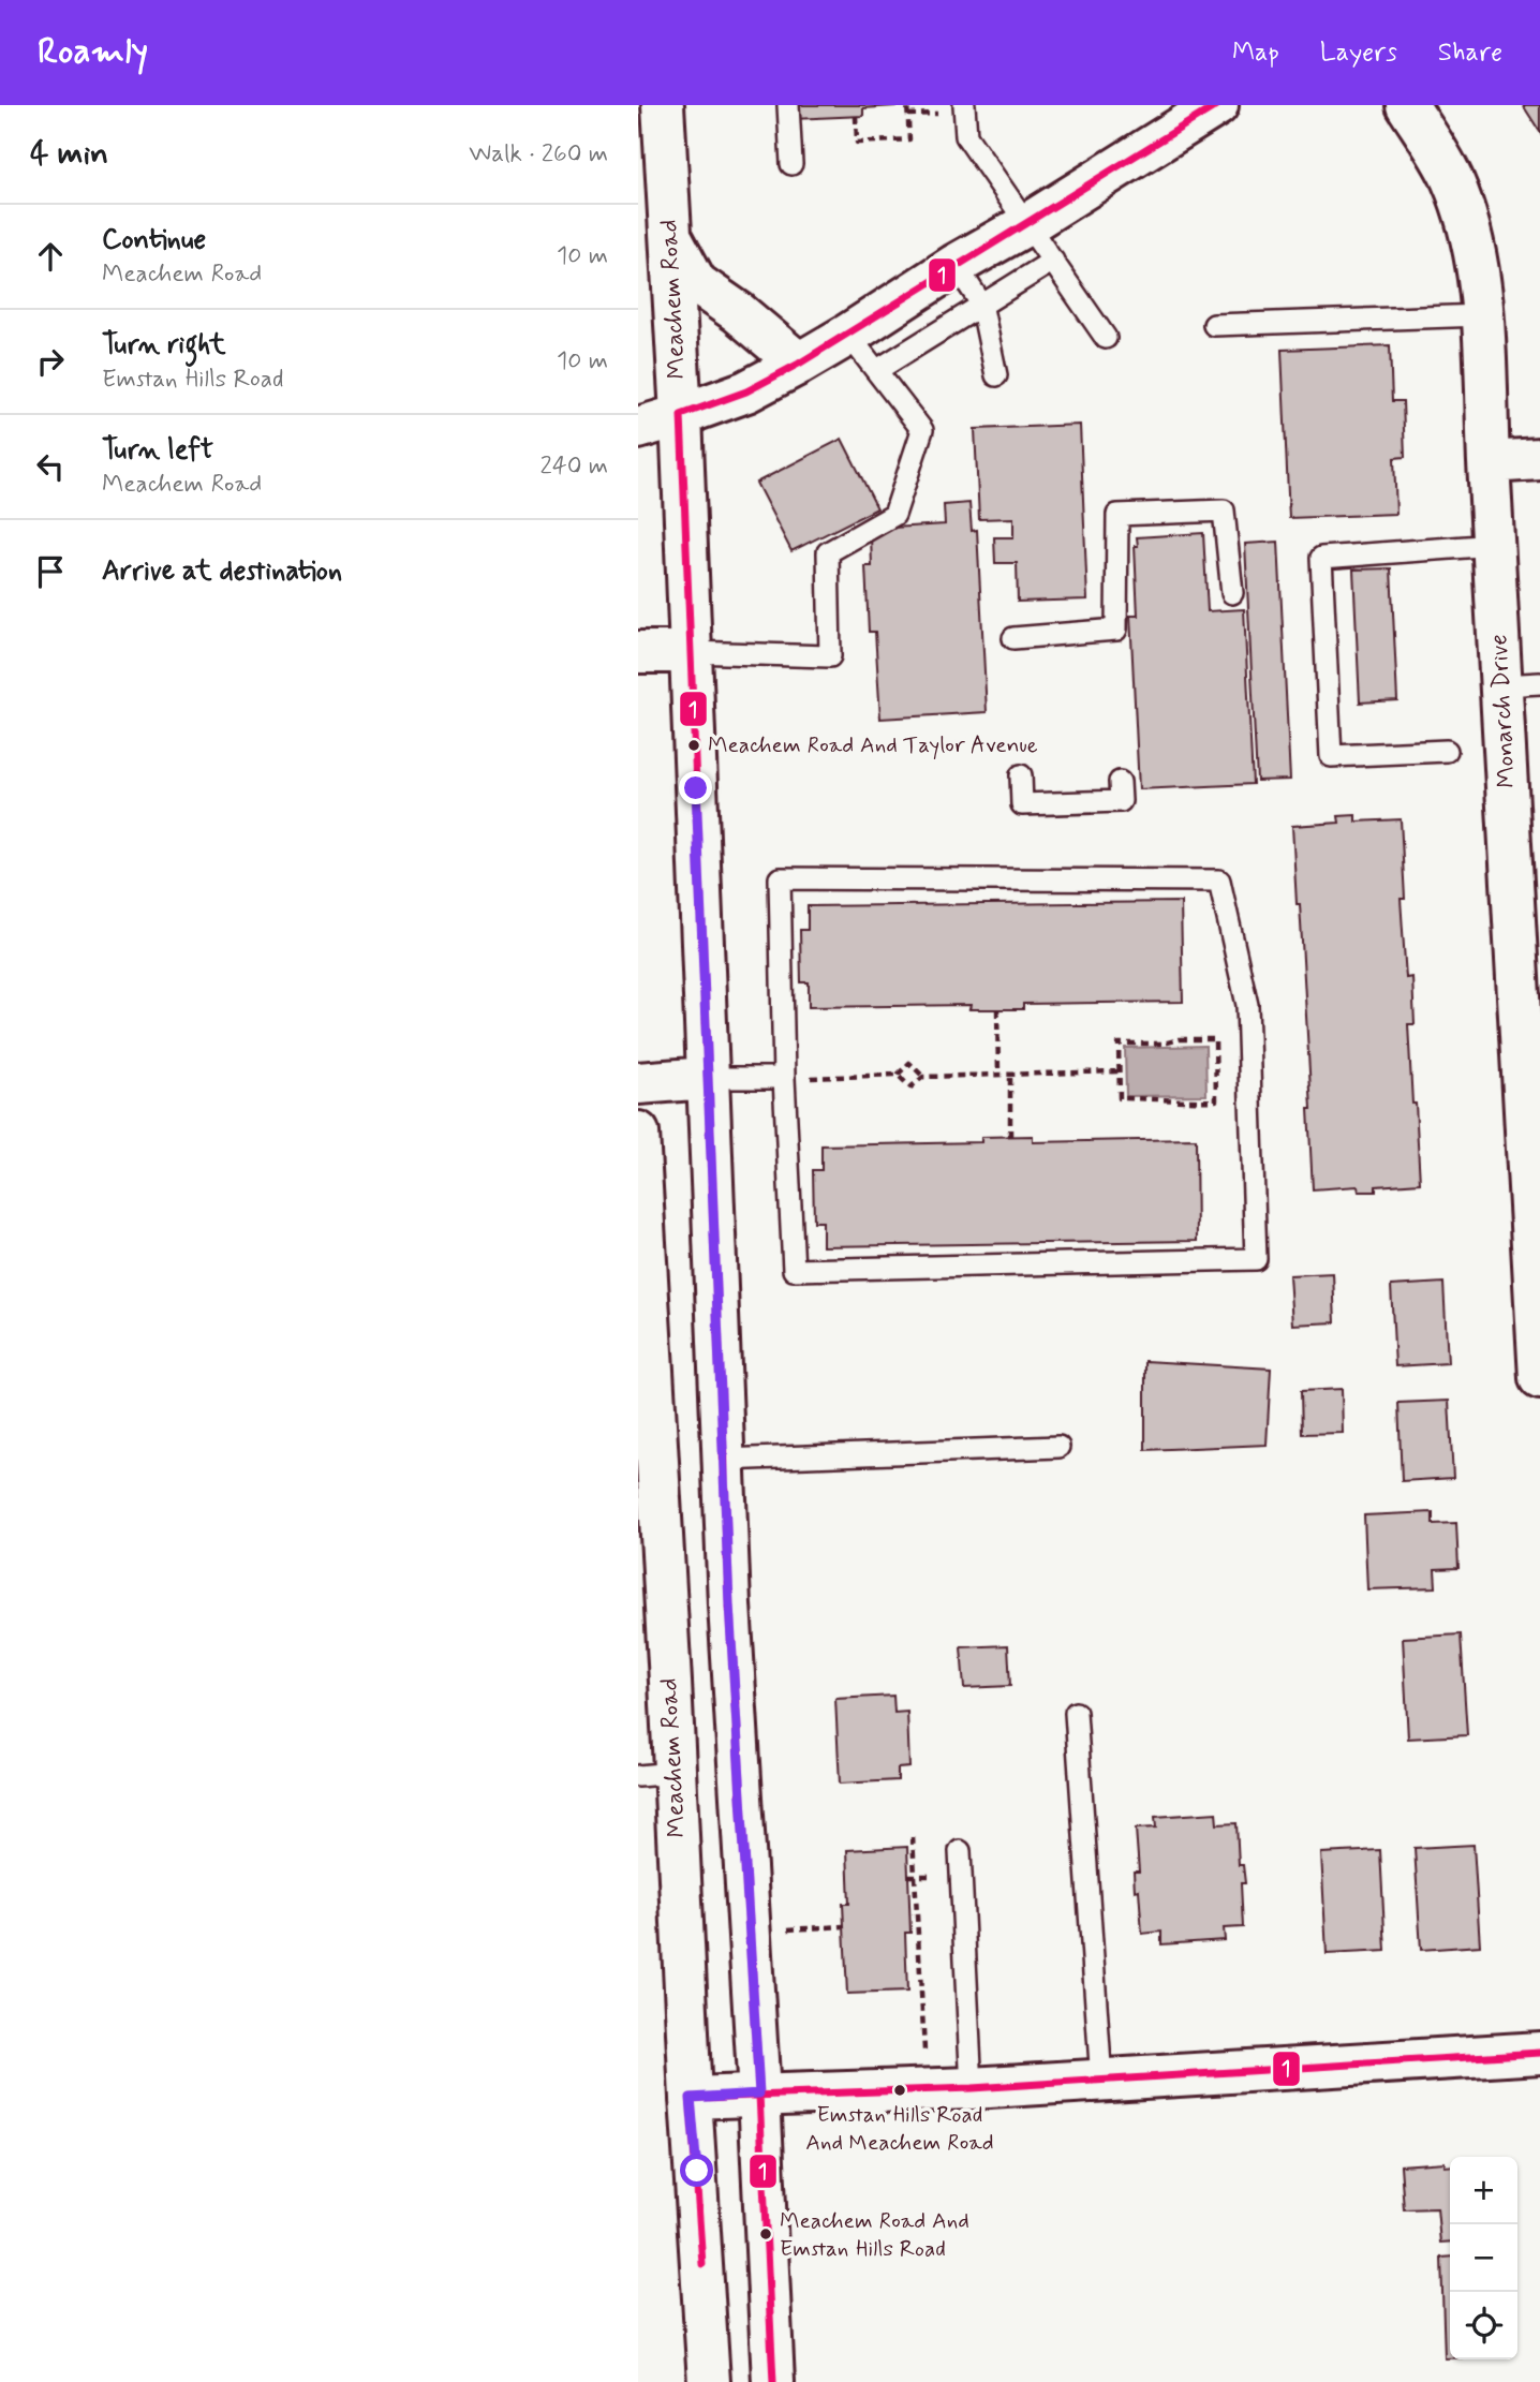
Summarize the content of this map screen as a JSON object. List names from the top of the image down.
{
  "streets": {
    "street": ["Meachem Road", "Monarch Drive"]
  },
  "places": ["Meachem Road And Taylor Avenue", "Emstan Hills Road And Meachem Road", "Meachem Road And Emstan Hills Road"],
  "lines": ["transit line 1"],
  "page": {
    "header": "Roamly",
    "nav": ["Map", "Layers", "Share"],
    "heading": ["4 min", "Walk · 260 m"],
    "list": [
      ["Continue", "Meachem Road", "10 m"],
      ["Turn right", "Emstan Hills Road", "10 m"],
      ["Turn left", "Meachem Road", "240 m"],
      "Arrive at destination"
    ],
    "map_buttons": ["+", "−"]
  }
}
